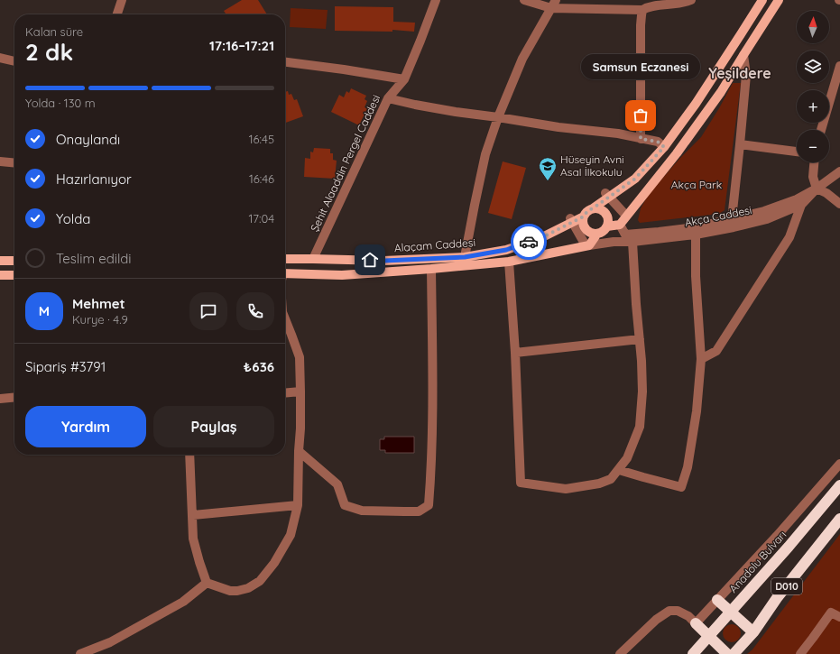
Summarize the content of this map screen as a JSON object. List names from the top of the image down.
{
  "streets": {
    "highway": ["Anadolu Bulvarı", "D010"],
    "main road": ["Alaçam Caddesi"],
    "street": ["Şehit Alaaddin Pergel Caddesi", "Akça Caddesi"]
  },
  "crossings": [
    ["Şehit Alaaddin Pergel Caddesi", "Alaçam Caddesi"],
    ["Akça Caddesi", "Alaçam Caddesi"]
  ],
  "districts": ["Yeşildere"],
  "parks": ["Akça Park"],
  "places": {
    "other": ["Samsun Eczanesi"],
    "school or university": ["Hüseyin Avni Asal İlkokulu"]
  },
  "north": "top",
  "page": {
    "map_buttons": ["+", "−"],
    "heading": ["2 dk", "Kalan süre", "17:16–17:21"],
    "panel": [
      "Mehmet",
      "Kurye · 4.9",
      "Sipariş #3791",
      "₺636"
    ],
    "bubble": "Samsun Eczanesi",
    "bar": "Yolda · 130 m",
    "list": [
      ["Onaylandı", "16:45"],
      ["Hazırlanıyor", "16:46"],
      ["Yolda", "17:04"],
      "Teslim edildi"
    ],
    "round": "M",
    "buttons": ["Yardım", "Paylaş"]
  }
}
